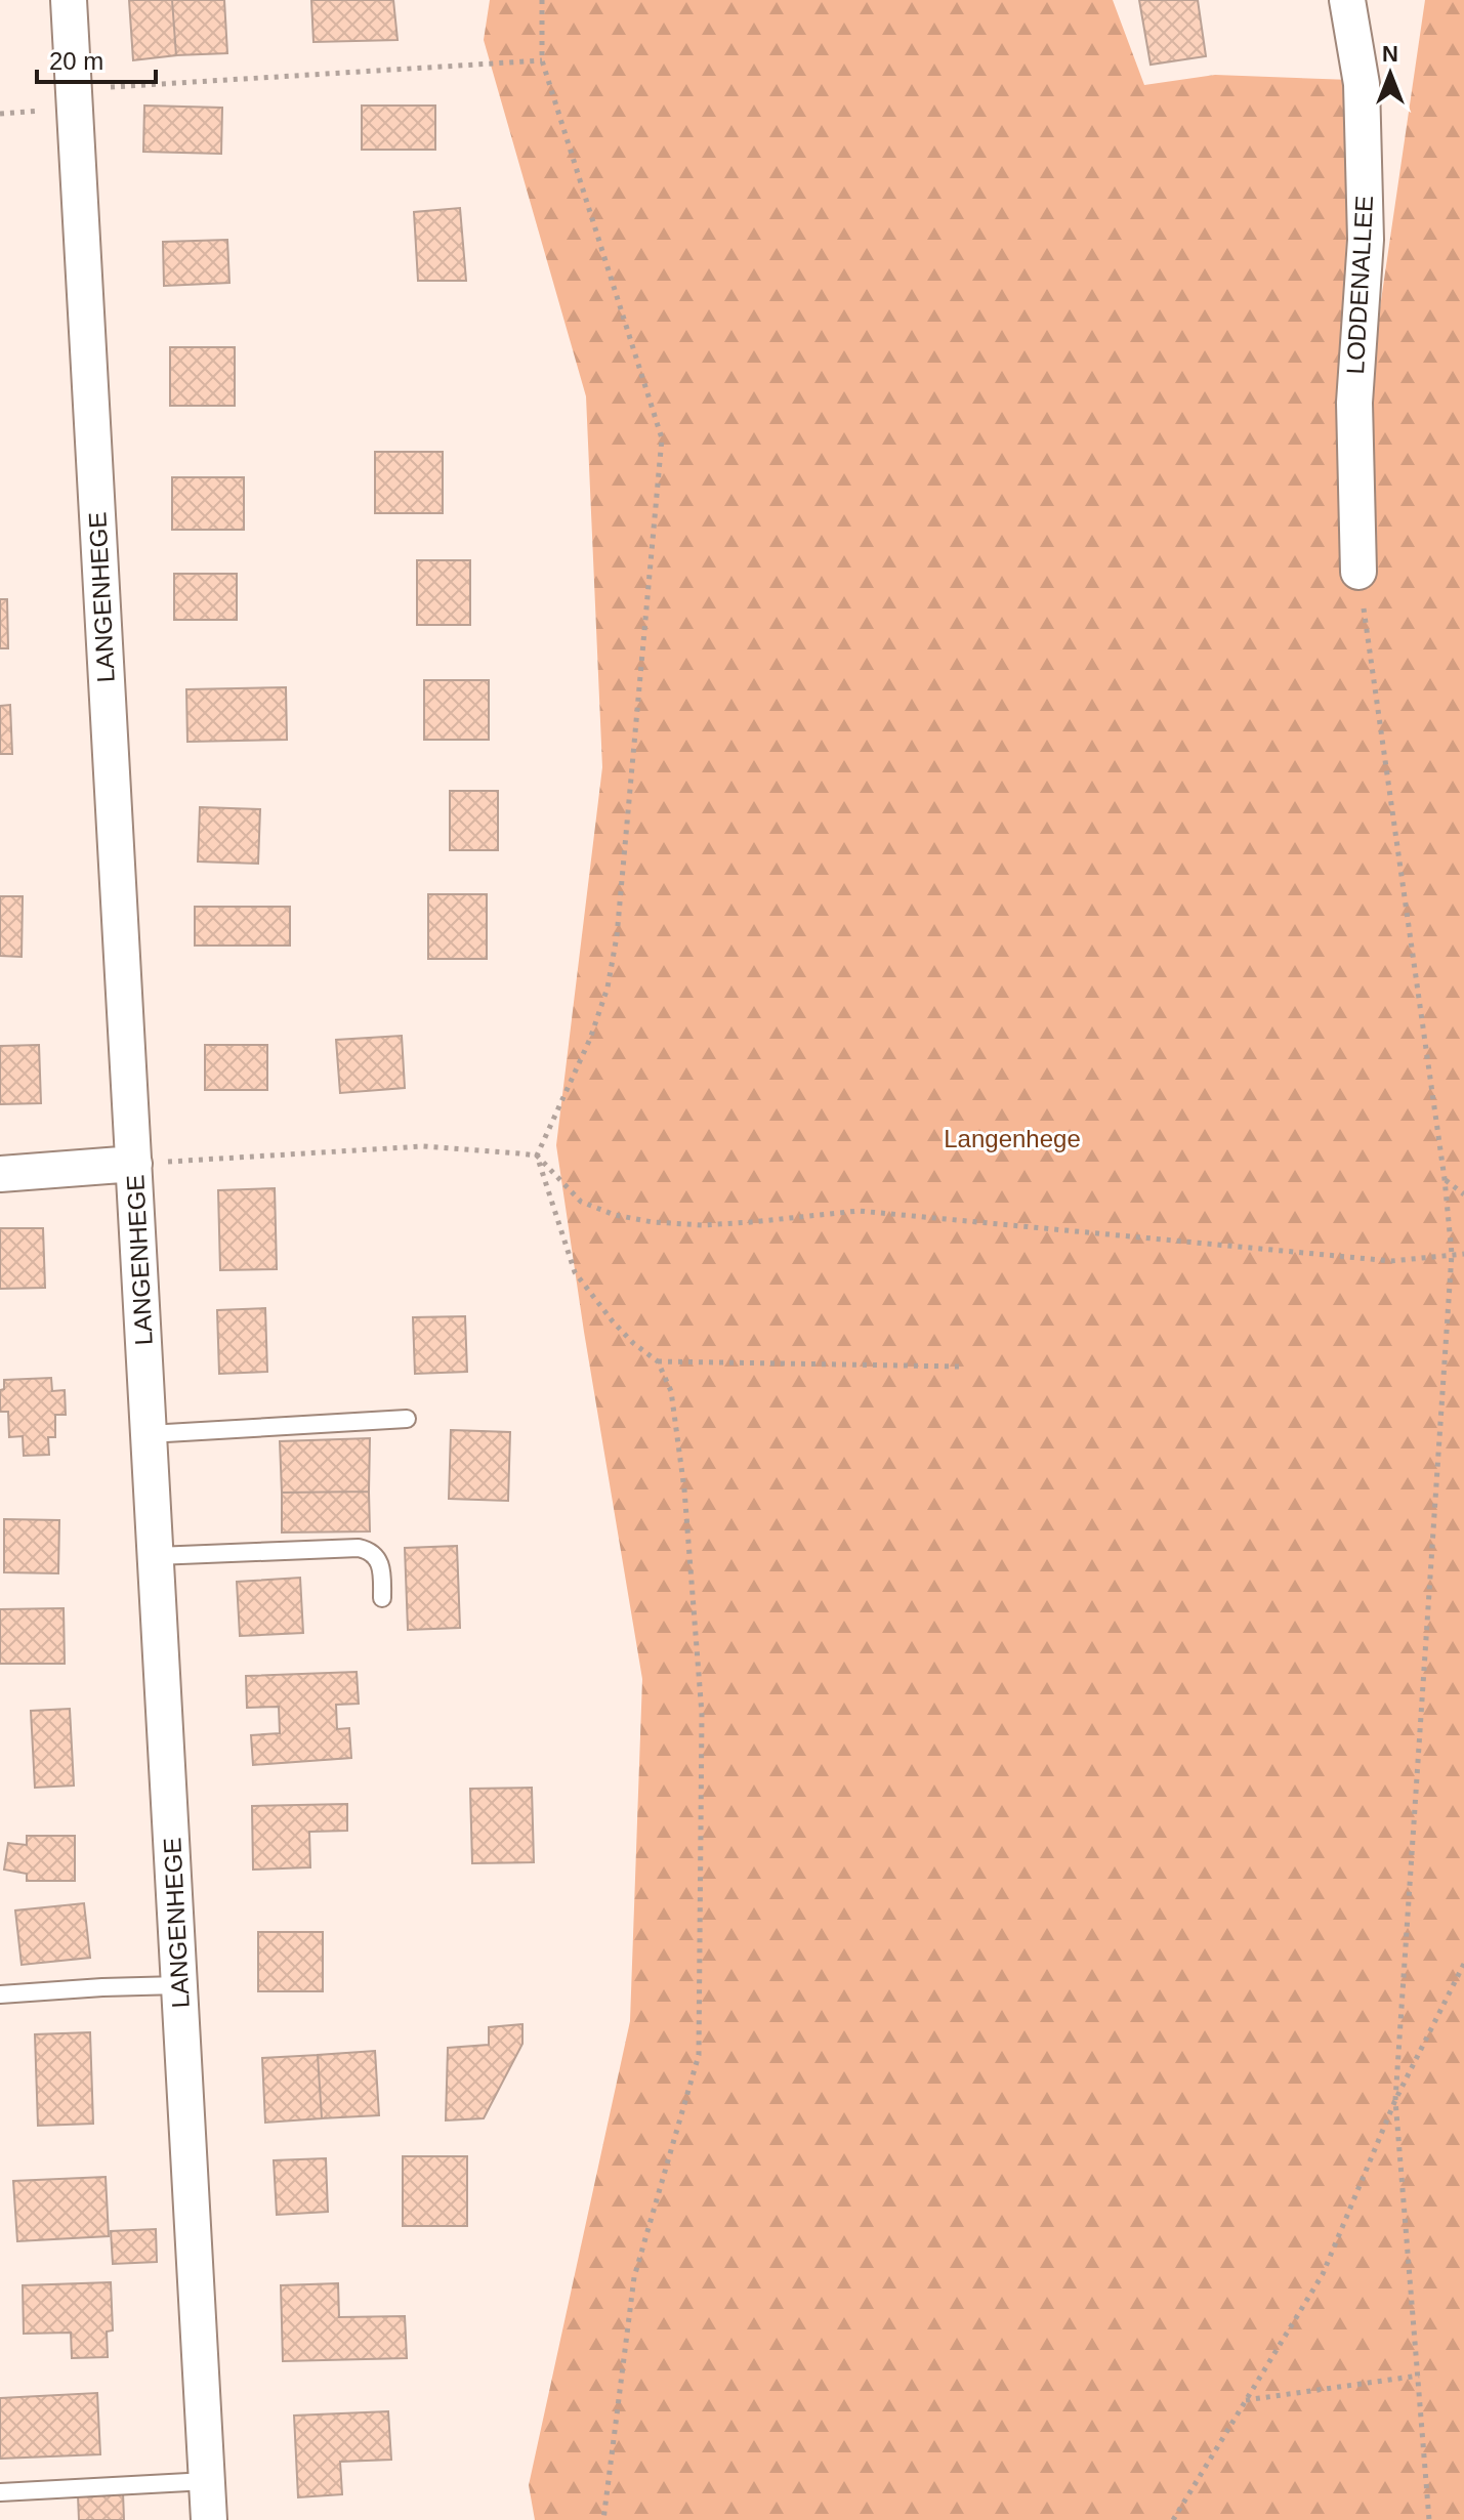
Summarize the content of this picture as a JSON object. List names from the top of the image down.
{
  "streets": {
    "street": ["LODDENALLEE", "LANGENHEGE"]
  },
  "parks": ["Langenhege"],
  "scale_bar": "20 m",
  "north": "top"
}
